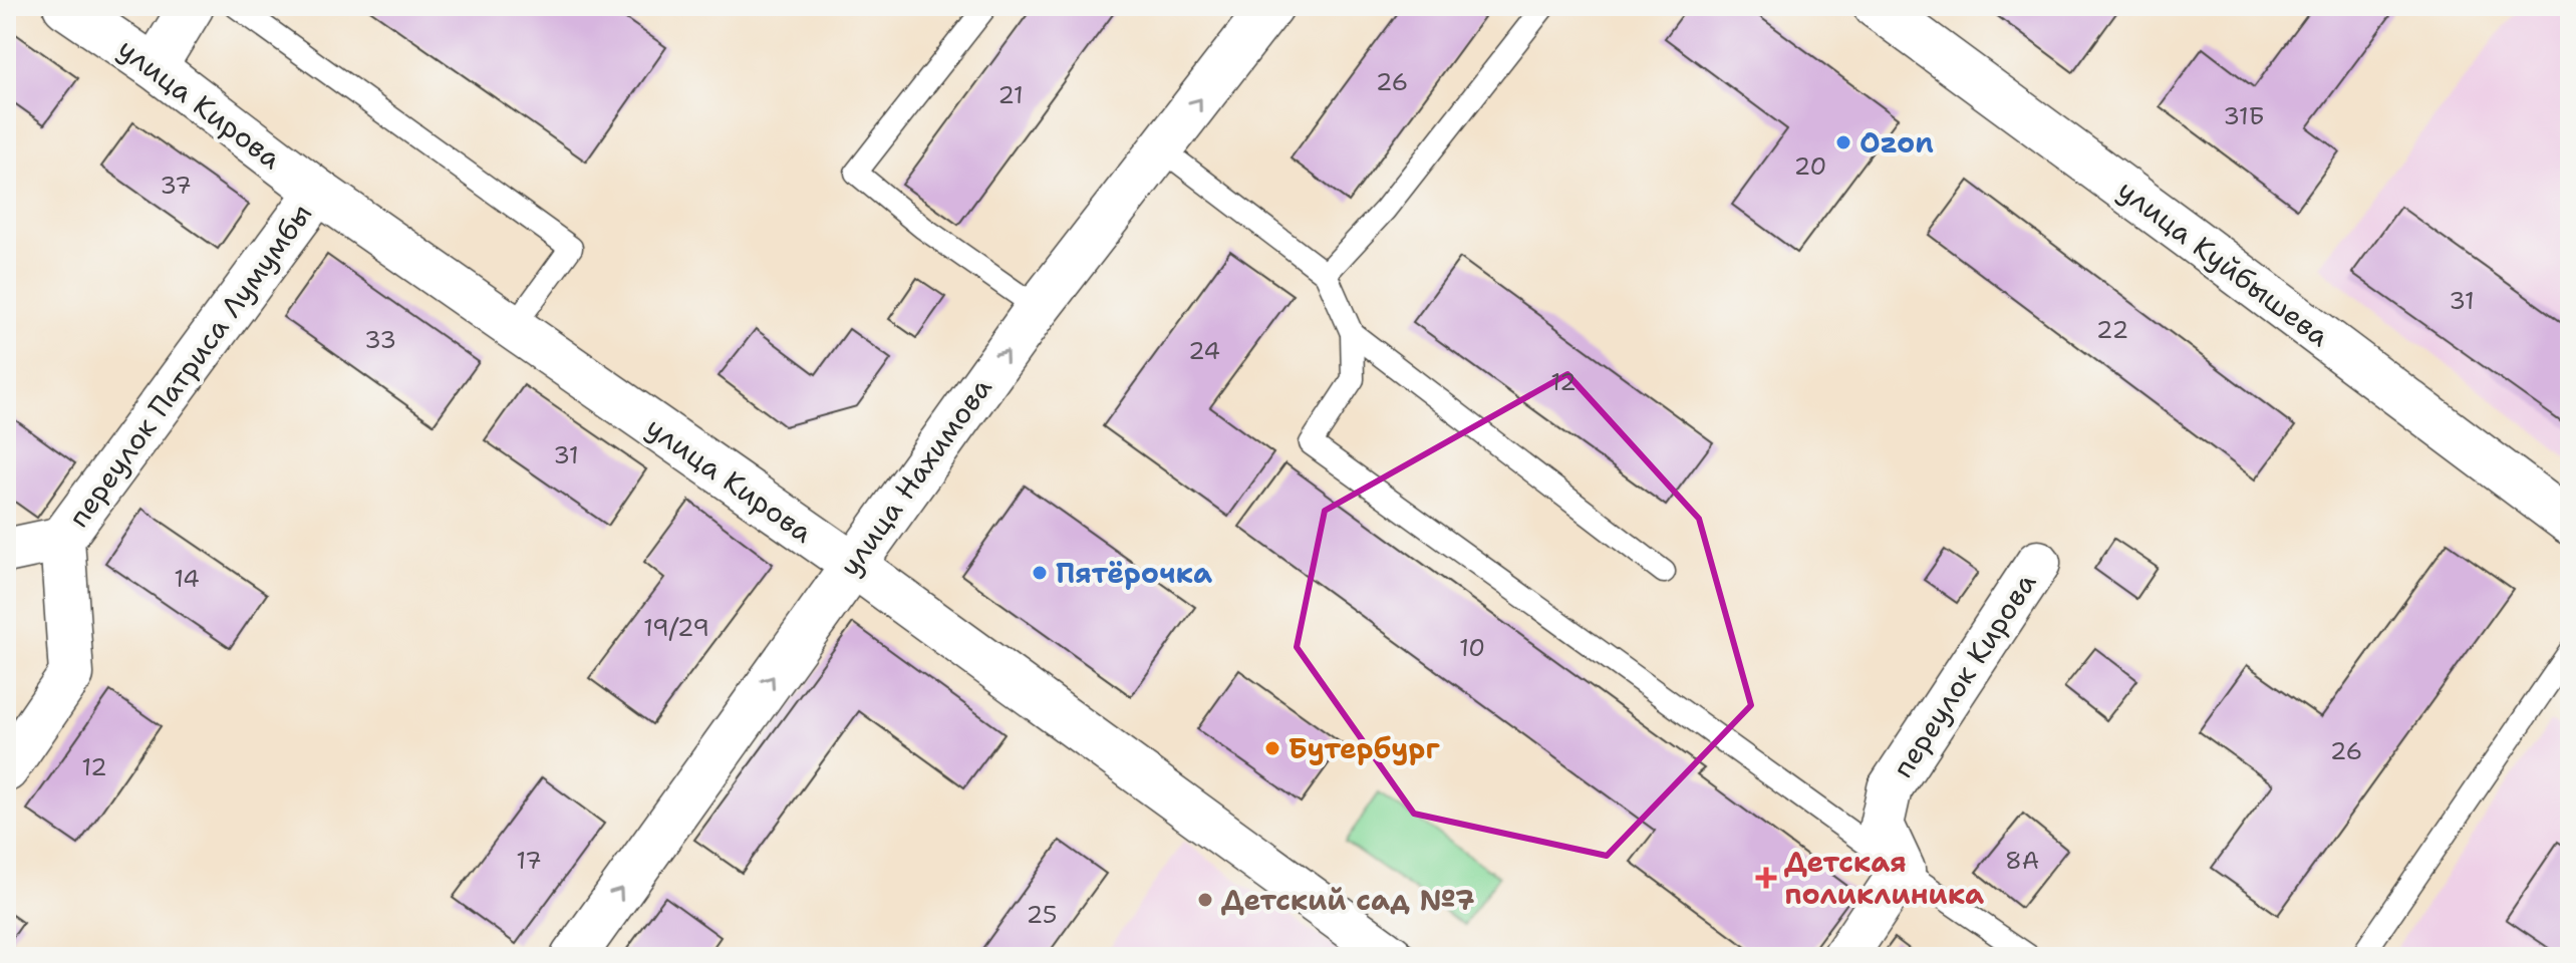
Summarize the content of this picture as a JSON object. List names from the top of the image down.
{
  "streets": {
    "street": [
      "улица Кирова",
      "улица Куйбышева",
      "переулок Патриса Лумумбы",
      "улица Нахимова",
      "переулок Кирова"
    ]
  },
  "crossings": [
    ["улица Кирова", "переулок Патриса Лумумбы"],
    ["улица Кирова", "улица Нахимова"]
  ],
  "one_way": ["улица Нахимова"],
  "places": {
    "other": [
      "Ozon",
      "Пятёрочка",
      "Бутербург",
      "Детский сад №7"
    ],
    "health": ["Детская поликлиника"]
  },
  "house_numbers": [
    "26",
    "21",
    "31Б",
    "20",
    "37",
    "31",
    "22",
    "33",
    "24",
    "12",
    "31",
    "14",
    "19/29",
    "10",
    "26",
    "12",
    "17",
    "8А",
    "25"
  ]
}
